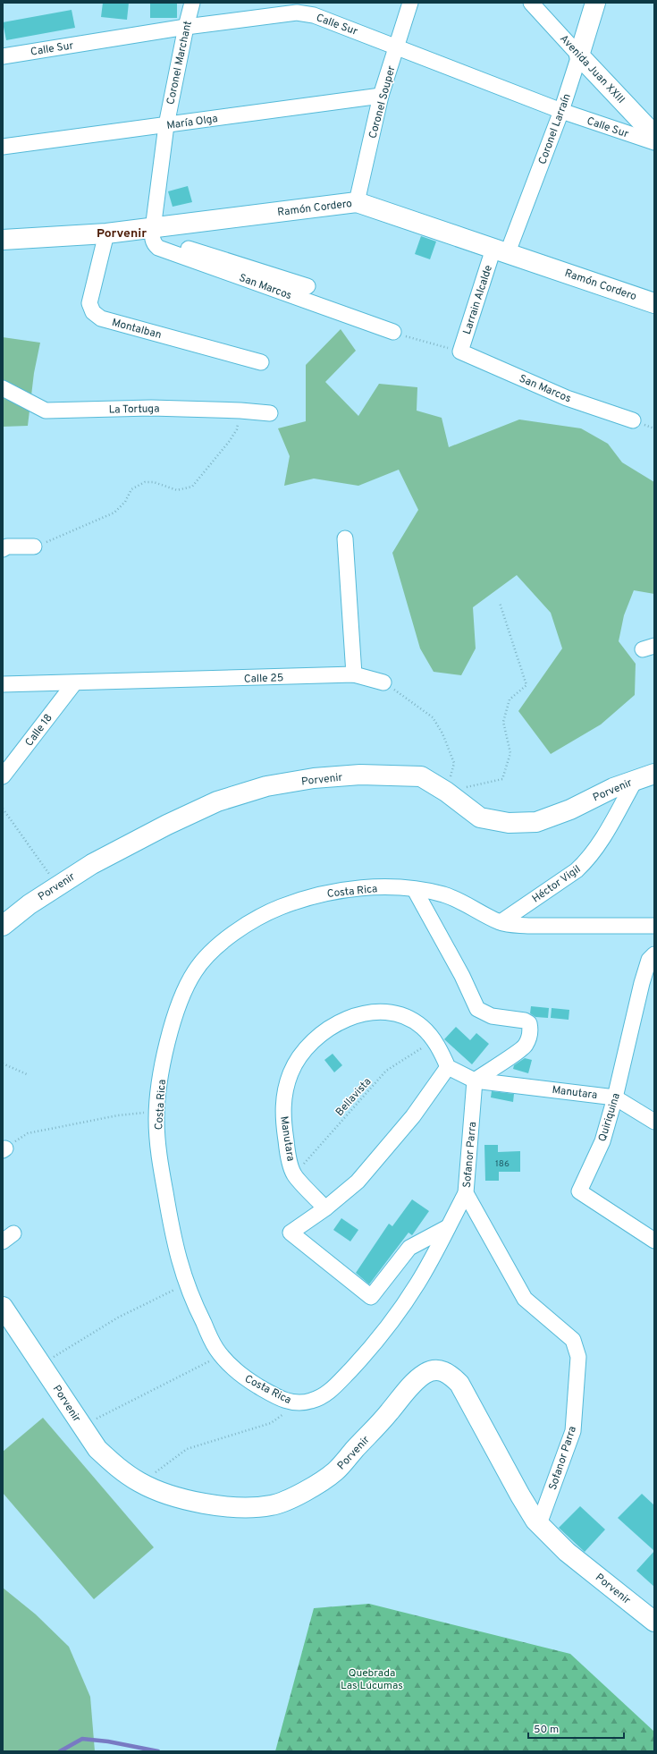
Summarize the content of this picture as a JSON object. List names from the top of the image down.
{
  "streets": {
    "street": [
      "Calle Sur",
      "Coronel Marchant",
      "Avenida Juan XXIII",
      "Coronel Souper",
      "María Olga",
      "Coronel Larraín",
      "Ramón Cordero",
      "San Marcos",
      "Larrain Alcalde",
      "Montalban",
      "La Tortuga",
      "Calle 25",
      "Calle 18",
      "Porvenir",
      "Héctor Vigil",
      "Costa Rica",
      "Manutara",
      "Quiriquina",
      "Sofanor Parra"
    ],
    "path": ["Bellavista"]
  },
  "crossings": [
    ["Calle Sur", "Coronel Marchant"],
    ["Calle Sur", "Coronel Souper"],
    ["Calle Sur", "Coronel Larraín"],
    ["Coronel Marchant", "María Olga"],
    ["Coronel Marchant", "Ramón Cordero"],
    ["Coronel Marchant", "San Marcos"],
    ["Avenida Juan XXIII", "Coronel Larraín"],
    ["Coronel Souper", "María Olga"],
    ["Coronel Souper", "Ramón Cordero"],
    ["Coronel Larraín", "Ramón Cordero"],
    ["Coronel Larraín", "Larrain Alcalde"],
    ["Ramón Cordero", "San Marcos"],
    ["Ramón Cordero", "Larrain Alcalde"],
    ["Ramón Cordero", "Montalban"],
    ["San Marcos", "Larrain Alcalde"],
    ["Calle 25", "Calle 18"],
    ["Porvenir", "Héctor Vigil"],
    ["Porvenir", "Sofanor Parra"],
    ["Héctor Vigil", "Costa Rica"],
    ["Costa Rica", "Sofanor Parra"],
    ["Manutara", "Bellavista"],
    ["Manutara", "Quiriquina"],
    ["Manutara", "Sofanor Parra"]
  ],
  "districts": ["Porvenir"],
  "parks": ["Quebrada Las Lúcumas"],
  "house_numbers": ["186"],
  "scale_bar": "50 m"
}
